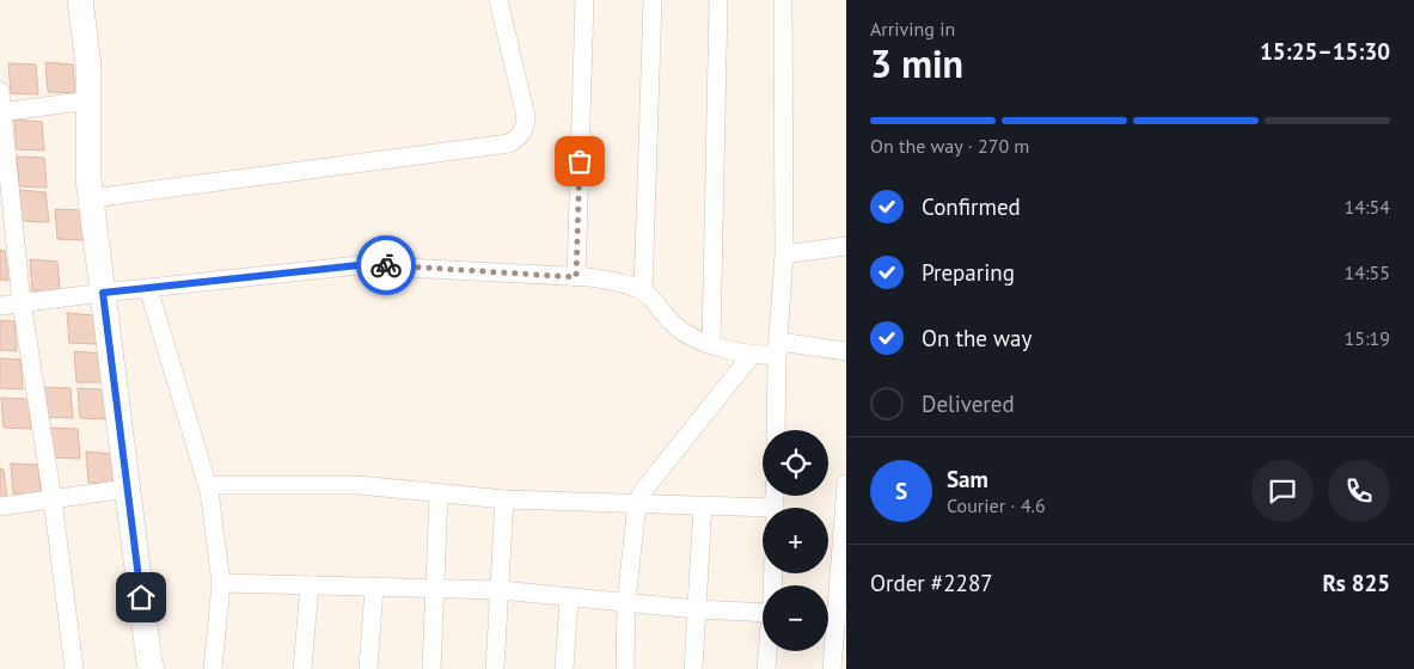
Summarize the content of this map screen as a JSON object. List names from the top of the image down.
{
  "page": {
    "heading": ["3 min", "Arriving in", "15:25–15:30"],
    "panel": [
      "Sam",
      "Courier · 4.6",
      "Order #2287",
      "Rs 825"
    ],
    "bar": "On the way · 270 m",
    "list": [
      ["Confirmed", "14:54"],
      ["Preparing", "14:55"],
      ["On the way", "15:19"],
      "Delivered"
    ],
    "map_buttons": ["+", "−"],
    "round": "S"
  }
}
